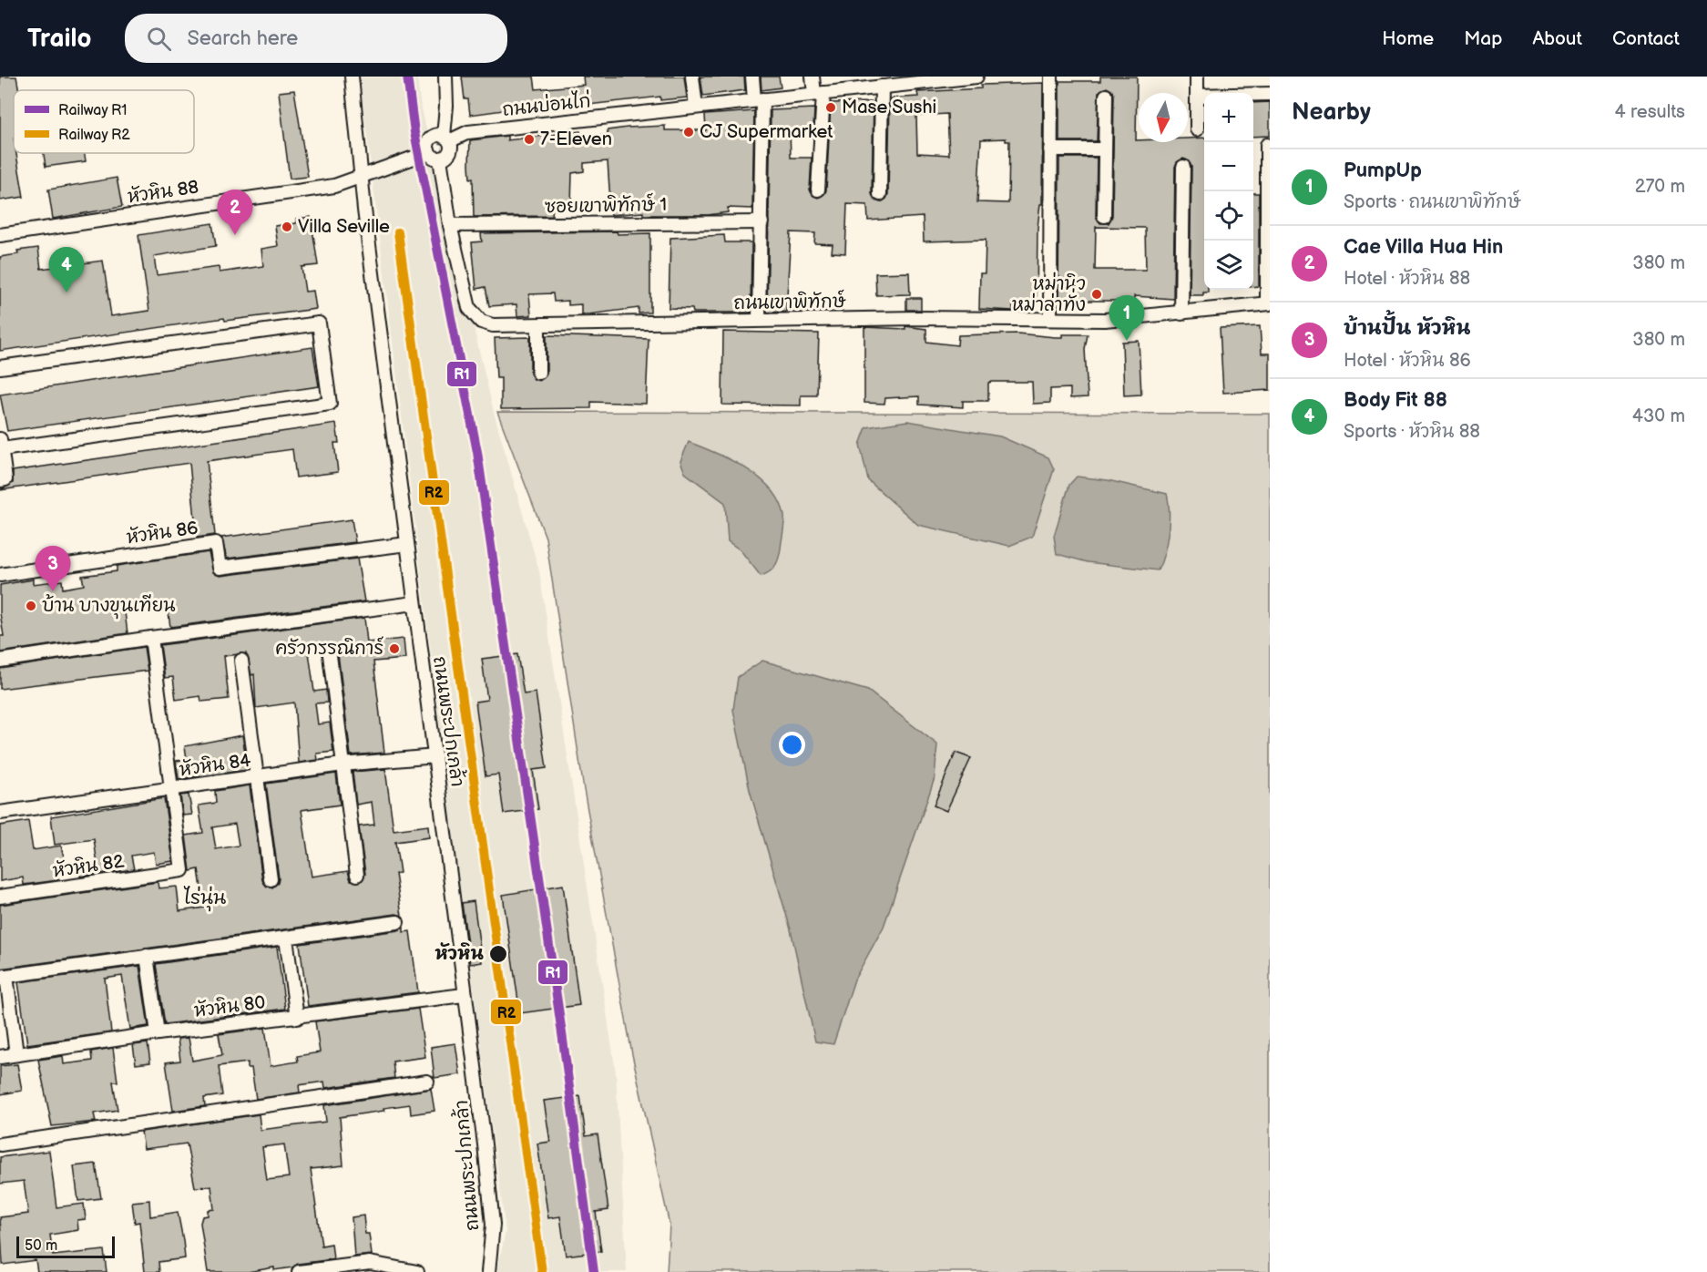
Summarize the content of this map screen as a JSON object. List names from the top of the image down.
{
  "streets": {
    "street": [
      "ถนนบ่อนไก่",
      "หัวหิน 88",
      "ซอยเขาพิทักษ์ 1",
      "ถนนเขาพิทักษ์",
      "หัวหิน 86",
      "ถนนพระปกเกล้า",
      "หัวหิน 84",
      "หัวหิน 82",
      "หัวหิน 80"
    ]
  },
  "crossings": [
    ["ถนนบ่อนไก่", "หัวหิน 88"],
    ["ถนนบ่อนไก่", "ถนนเขาพิทักษ์"],
    ["หัวหิน 88", "ถนนเขาพิทักษ์"],
    ["หัวหิน 88", "ถนนพระปกเกล้า"],
    ["ซอยเขาพิทักษ์ 1", "ถนนเขาพิทักษ์"],
    ["หัวหิน 86", "ถนนพระปกเกล้า"],
    ["ถนนพระปกเกล้า", "หัวหิน 84"],
    ["ถนนพระปกเกล้า", "หัวหิน 80"],
    ["หัวหิน 84", "หัวหิน 82"]
  ],
  "districts": ["ไร่นุ่น"],
  "places": [
    "Mase Sushi",
    "CJ Supermarket",
    "7-Eleven",
    "Villa Seville",
    "หม่านิว หม่าล่าทั่ง",
    "บ้าน บางขุนเทียน",
    "ครัวกรรณิการ์",
    "หัวหิน"
  ],
  "lines": ["rail line R1", "rail line R2"],
  "legend": ["Railway R1", "Railway R2"],
  "scale_bar": "50 m",
  "north": "bottom",
  "page": {
    "header": "Trailo",
    "search": "Search here",
    "nav": [
      "Home",
      "Map",
      "About",
      "Contact"
    ],
    "heading": ["Nearby", "4 results"],
    "map_buttons": ["+", "−"],
    "list": [
      {
        "mark": "1",
        "name": "PumpUp",
        "note": "Sports · ถนนเขาพิทักษ์",
        "value": "270 m"
      },
      {
        "mark": "2",
        "name": "Cae Villa Hua Hin",
        "note": "Hotel · หัวหิน 88",
        "value": "380 m"
      },
      {
        "mark": "3",
        "name": "บ้านปั้น หัวหิน",
        "note": "Hotel · หัวหิน 86",
        "value": "380 m"
      },
      {
        "mark": "4",
        "name": "Body Fit 88",
        "note": "Sports · หัวหิน 88",
        "value": "430 m"
      }
    ],
    "pins": [
      "2",
      "4",
      "1",
      "3"
    ],
    "scale": "50 m"
  }
}
